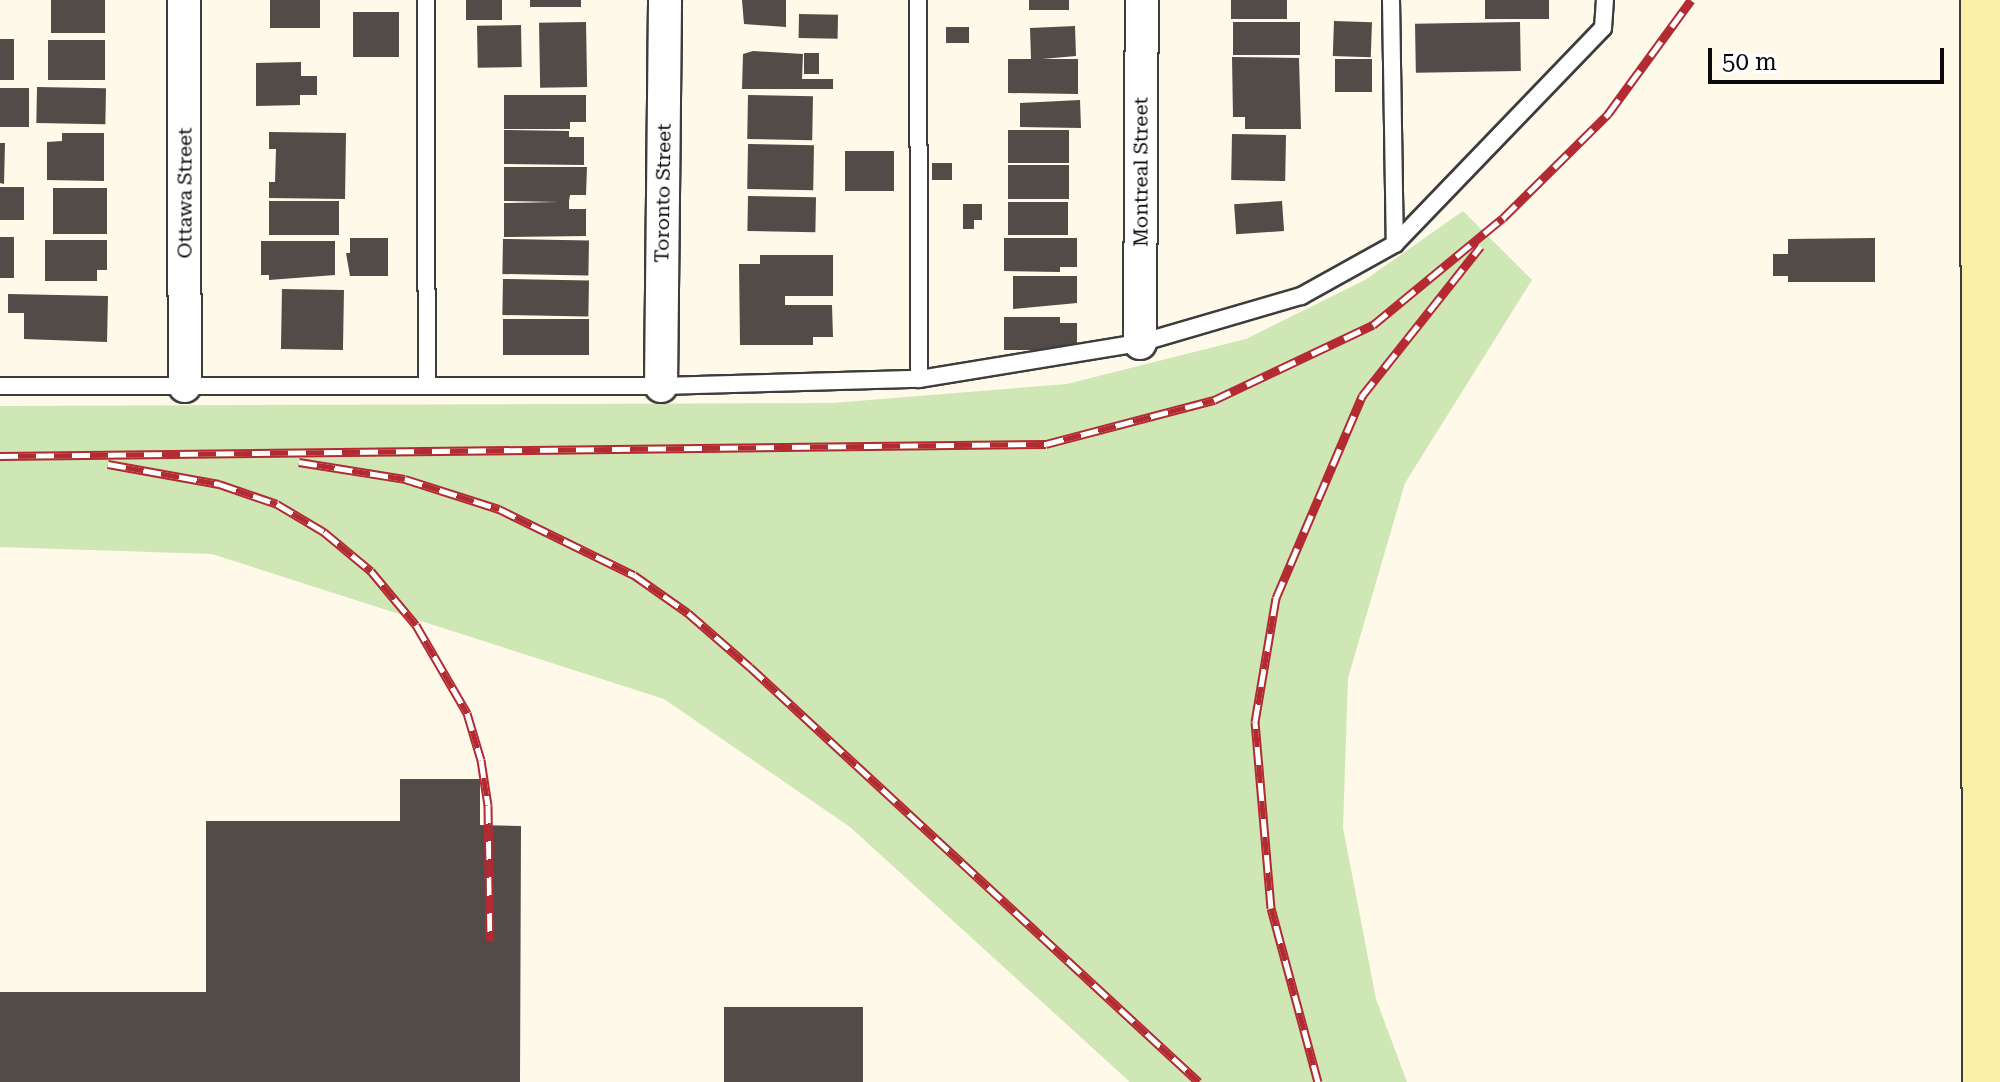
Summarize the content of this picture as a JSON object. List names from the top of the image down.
{
  "streets": {
    "street": ["Montreal Street", "Ottawa Street", "Toronto Street"]
  },
  "scale_bar": "50 m"
}
